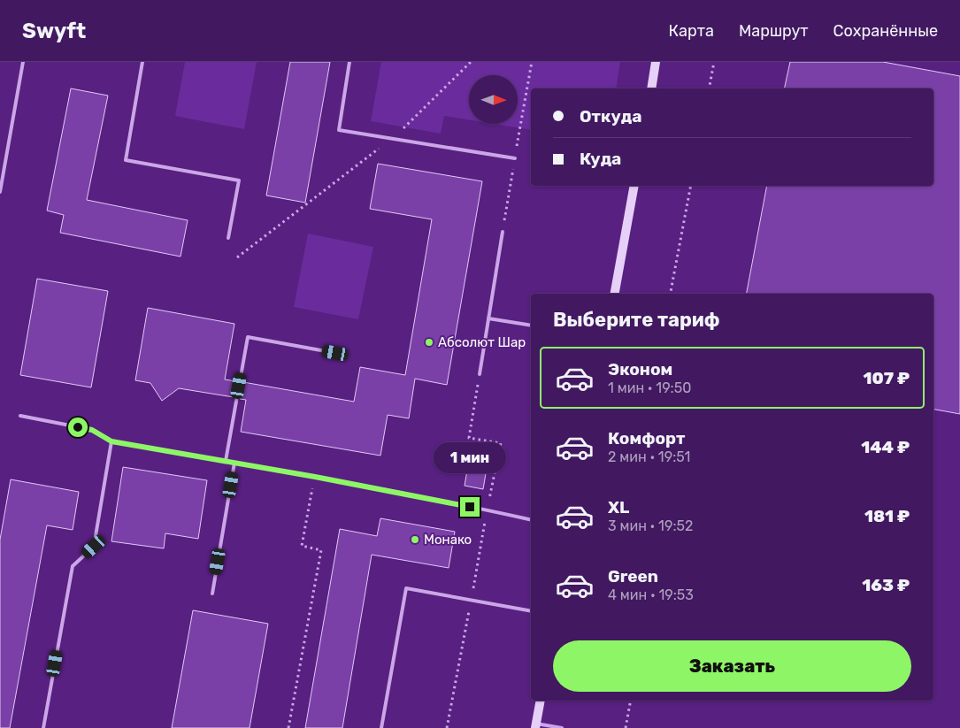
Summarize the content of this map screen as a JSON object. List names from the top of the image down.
{
  "places": ["Абсолют Шар", "Монако"],
  "north": "right",
  "page": {
    "header": "Swyft",
    "nav": ["Карта", "Маршрут", "Сохранённые"],
    "banner": ["Откуда", "Куда"],
    "heading": "Выберите тариф",
    "list": [
      {
        "name": "Эконом",
        "note": "1 мин · 19:50",
        "value": "107 ₽"
      },
      {
        "name": "Комфорт",
        "note": "2 мин · 19:51",
        "value": "144 ₽"
      },
      {
        "name": "XL",
        "note": "3 мин · 19:52",
        "value": "181 ₽"
      },
      {
        "name": "Green",
        "note": "4 мин · 19:53",
        "value": "163 ₽"
      }
    ],
    "bubble": "1 мин",
    "buttons": "Заказать"
  }
}
